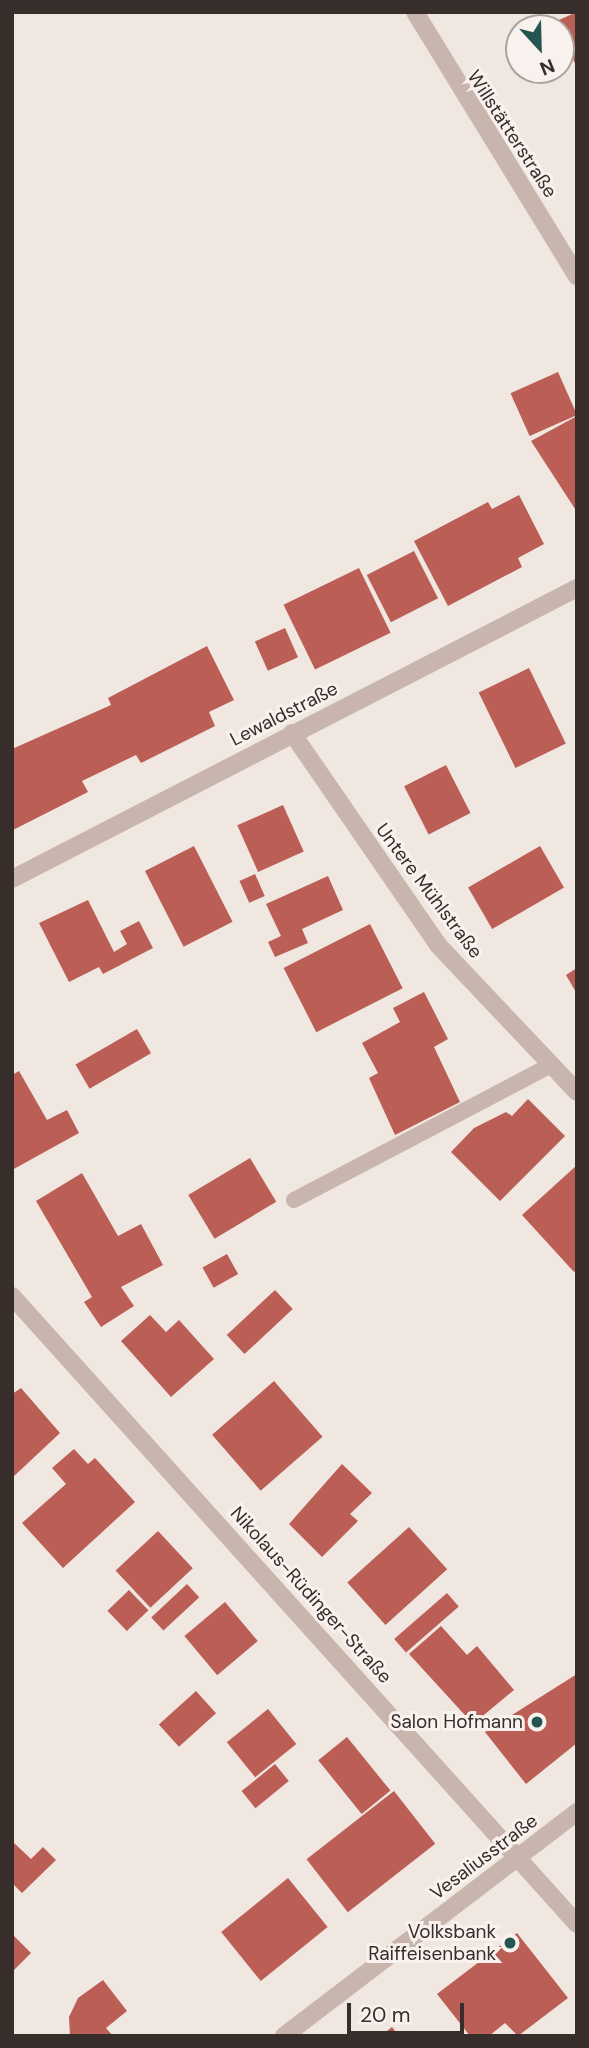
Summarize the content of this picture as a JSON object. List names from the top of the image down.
{
  "streets": {
    "street": [
      "Willstätterstraße",
      "Lewaldstraße",
      "Untere Mühlstraße",
      "Nikolaus-Rüdinger-Straße",
      "Vesaliusstraße"
    ]
  },
  "crossings": [
    ["Lewaldstraße", "Untere Mühlstraße"],
    ["Nikolaus-Rüdinger-Straße", "Vesaliusstraße"]
  ],
  "places": ["Salon Hofmann", "Volksbank Raiffeisenbank"],
  "scale_bar": "20 m",
  "north": "bottom"
}
